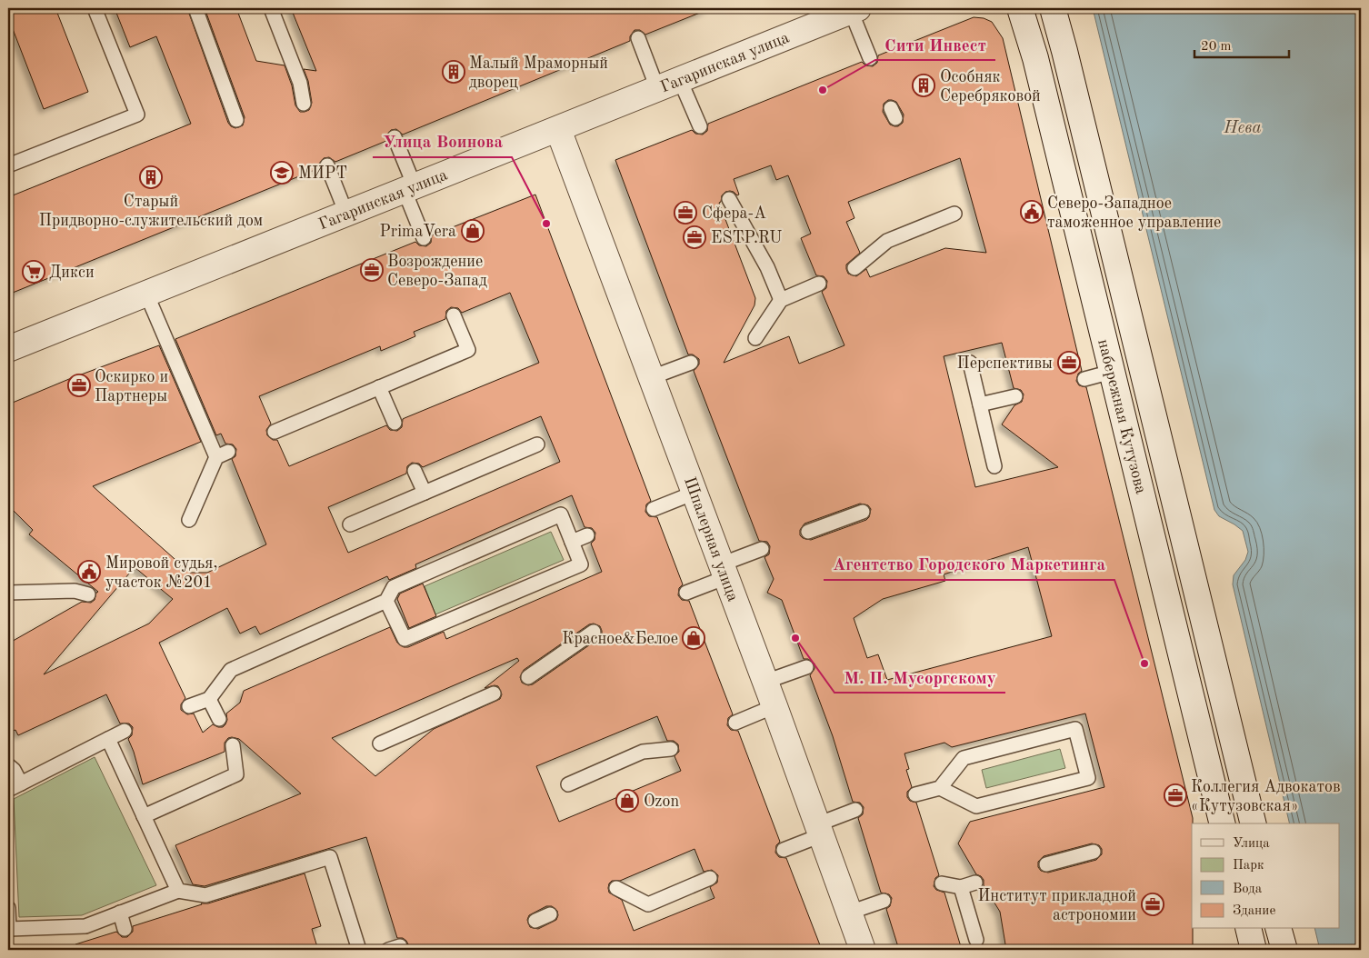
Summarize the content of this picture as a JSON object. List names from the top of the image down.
{
  "streets": {
    "street": ["Гагаринская улица", "набережная Кутузова", "Шпалерная улица"]
  },
  "crossings": [
    ["Гагаринская улица", "Шпалерная улица"]
  ],
  "water": ["Нева"],
  "places": {
    "building": ["Малый Мраморный дворец", "Особняк Серебряковой", "Старый Придворно-служительский дом"],
    "other": [
      "Сити Инвест",
      "Улица Воинова",
      "М. П. Мусоргскому",
      "Агентство Городского Маркетинга"
    ],
    "school or university": ["МИРТ"],
    "public building": ["Северо-Западное таможенное управление", "Мировой судья, участок №201"],
    "office": [
      "Сфера-A",
      "ESTP.RU",
      "Возрождение Северо-Запад",
      "Перспективы",
      "Оскирко и Партнеры",
      "Коллегия Адвокатов «Кутузовская»",
      "Институт прикладной астрономии"
    ],
    "shop": ["PrimaVera", "Красное&Белое", "Ozon"],
    "supermarket": ["Дикси"]
  },
  "legend": [
    "Улица",
    "Парк",
    "Вода",
    "Здание"
  ],
  "scale_bar": "20 m"
}
